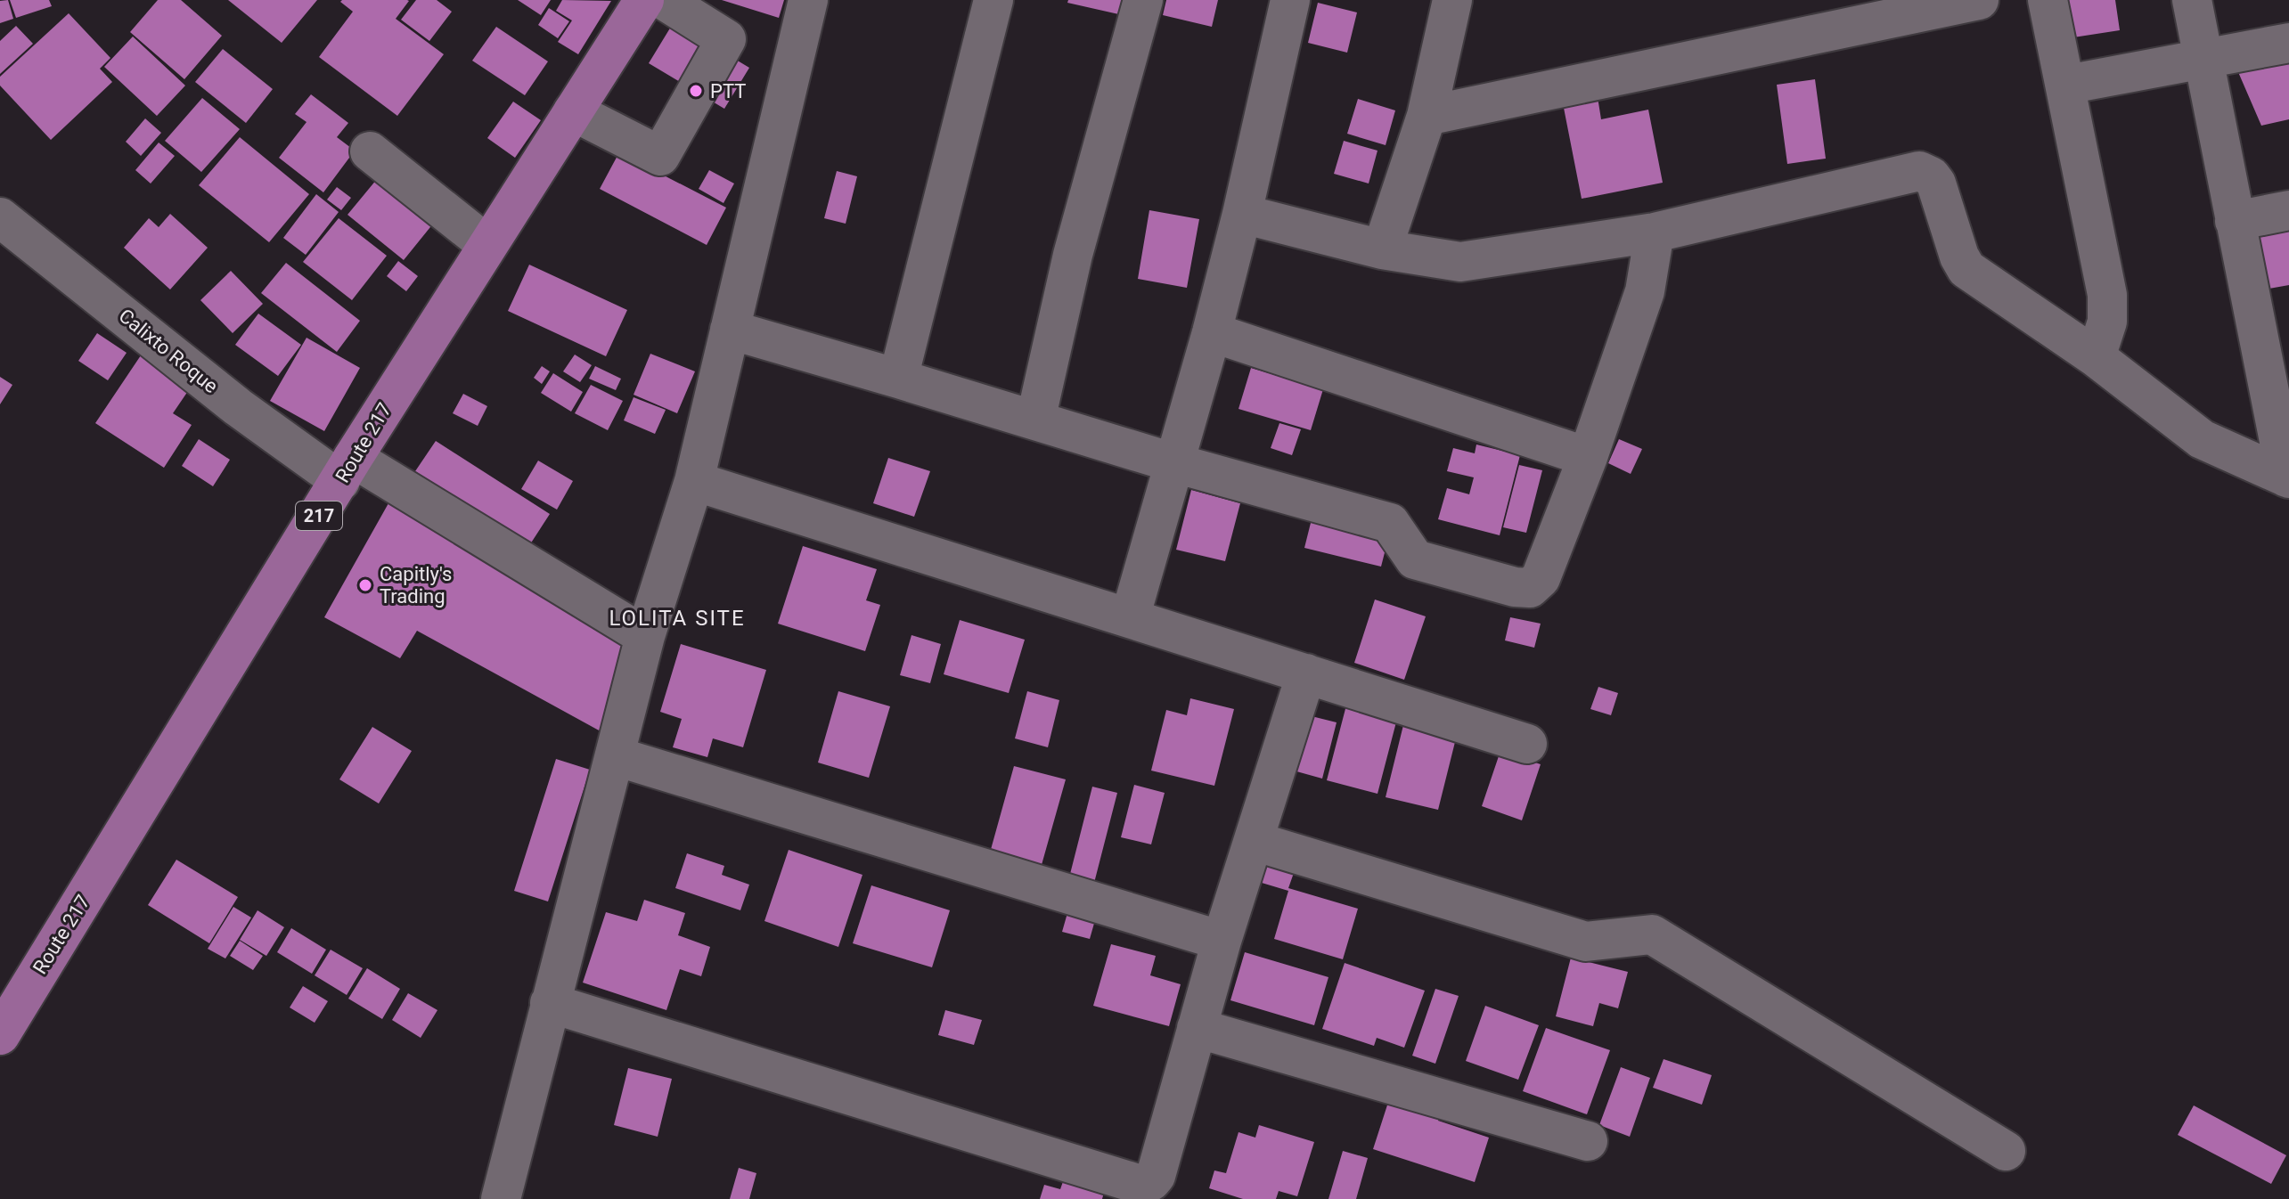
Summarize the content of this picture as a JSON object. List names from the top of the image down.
{
  "streets": {
    "main road": ["Route 217", "217"],
    "street": ["Calixto Roque"]
  },
  "crossings": [
    ["Calixto Roque", "Route 217"]
  ],
  "districts": ["LOLITA SITE"],
  "places": ["PTT", "Capitly's Trading"]
}
